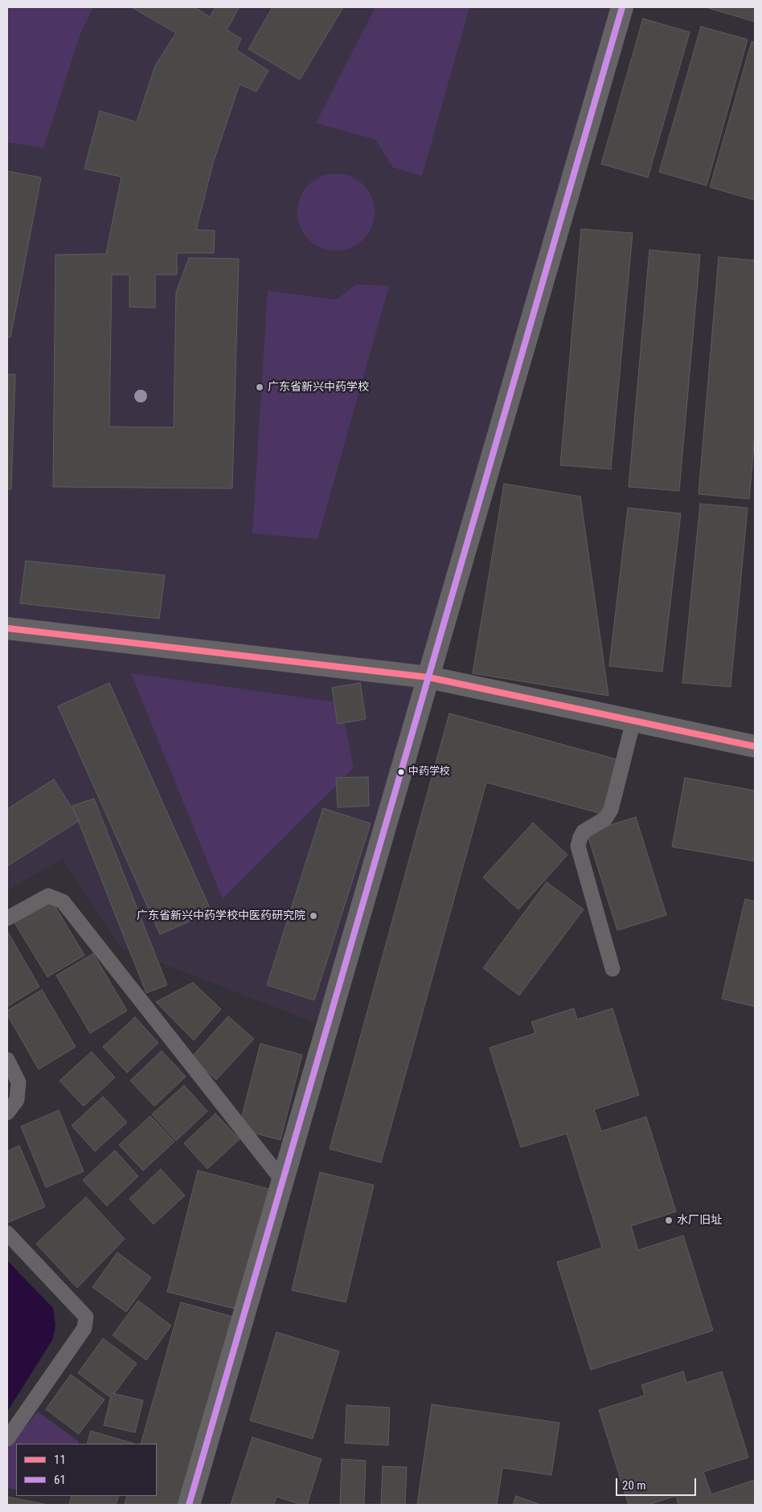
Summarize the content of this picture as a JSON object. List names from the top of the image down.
{
  "places": [
    "广东省新兴中药学校",
    "中药学校",
    "广东省新兴中药学校中医药研究院",
    "水厂旧址"
  ],
  "lines": ["transit line 61", "transit line 11"],
  "legend": ["11", "61"],
  "scale_bar": "20 m"
}
